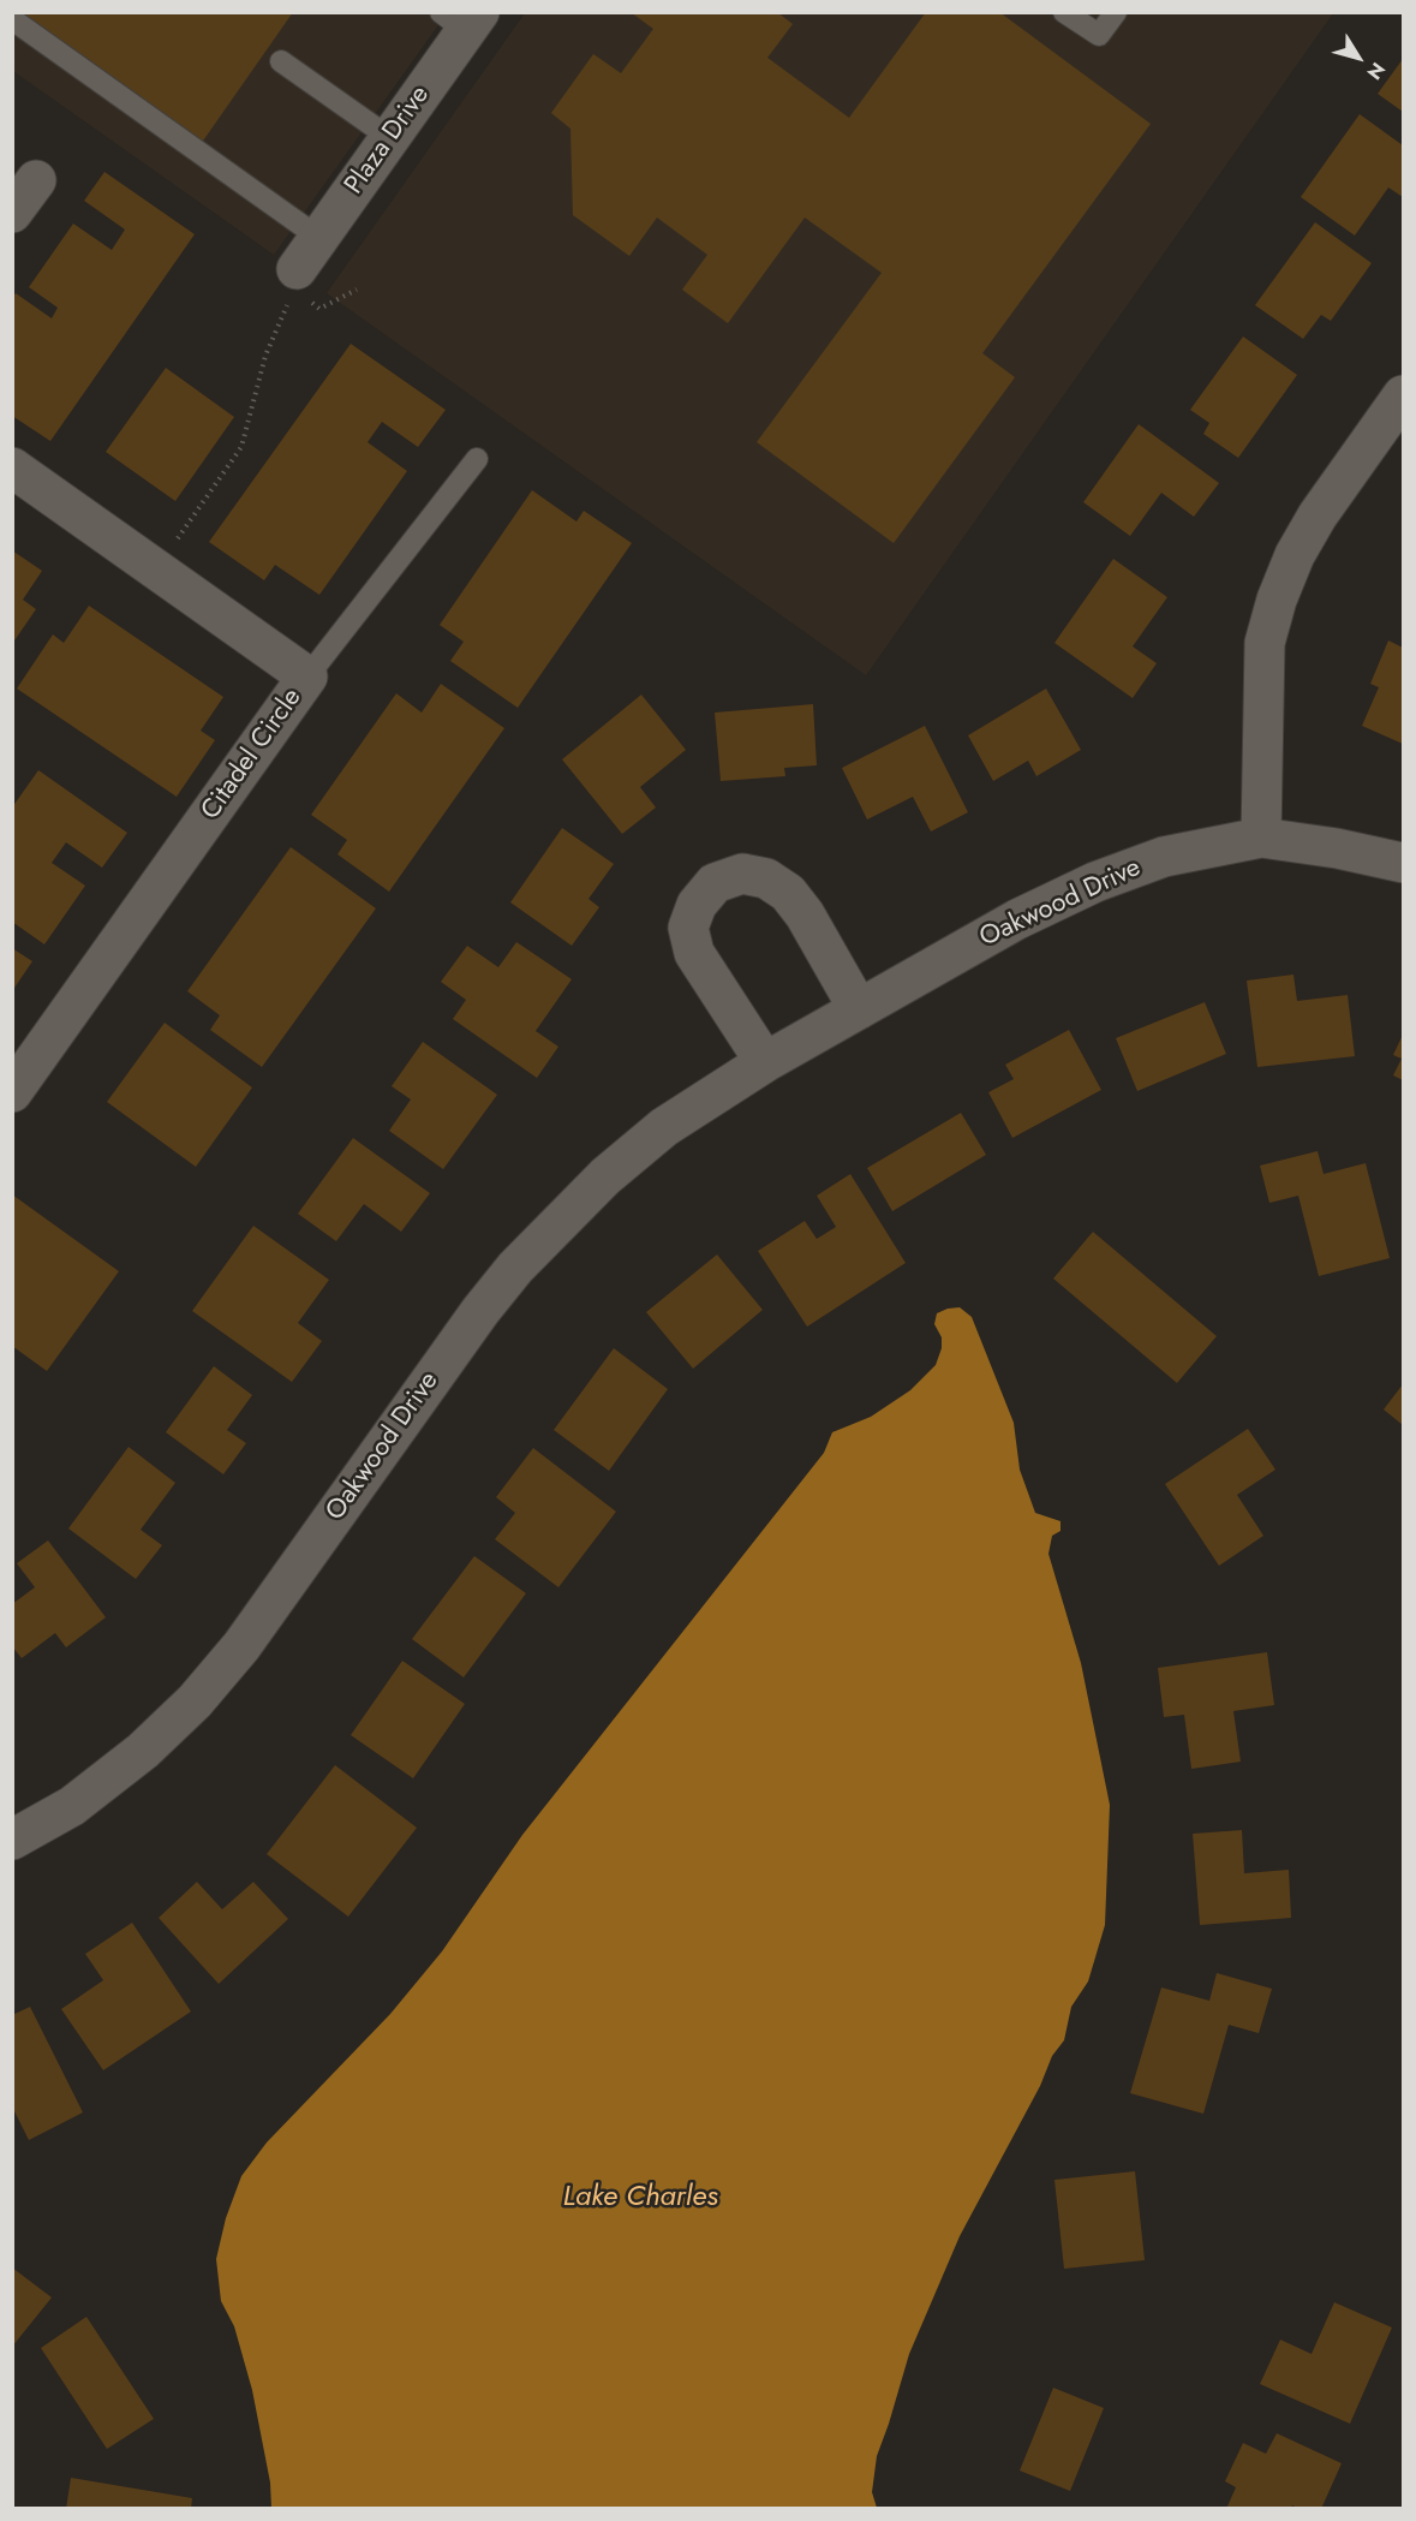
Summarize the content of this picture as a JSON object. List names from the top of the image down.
{
  "streets": {
    "street": ["Plaza Drive", "Citadel Circle", "Oakwood Drive"]
  },
  "water": ["Lake Charles"],
  "north": "bottom right"
}
